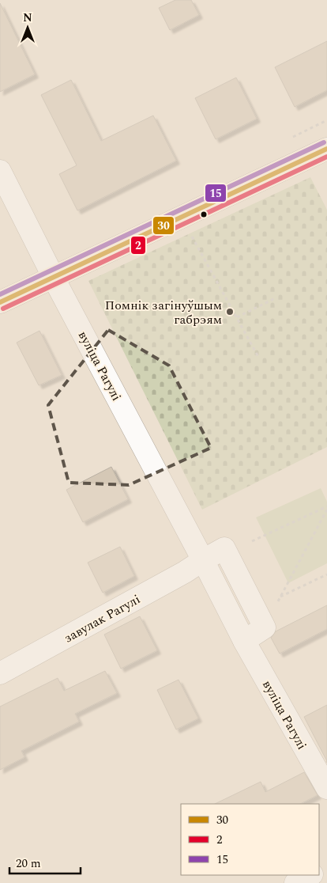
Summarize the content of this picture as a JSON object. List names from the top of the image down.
{
  "streets": {
    "street": ["вуліца Рагулі", "завулак Рагулі"]
  },
  "crossings": [
    ["вуліца Рагулі", "завулак Рагулі"]
  ],
  "places": ["Помнік загінуўшым габрэям"],
  "lines": ["transit line 15", "transit line 30", "transit line 2"],
  "legend": ["30", "2", "15"],
  "scale_bar": "20 m",
  "north": "top"
}
